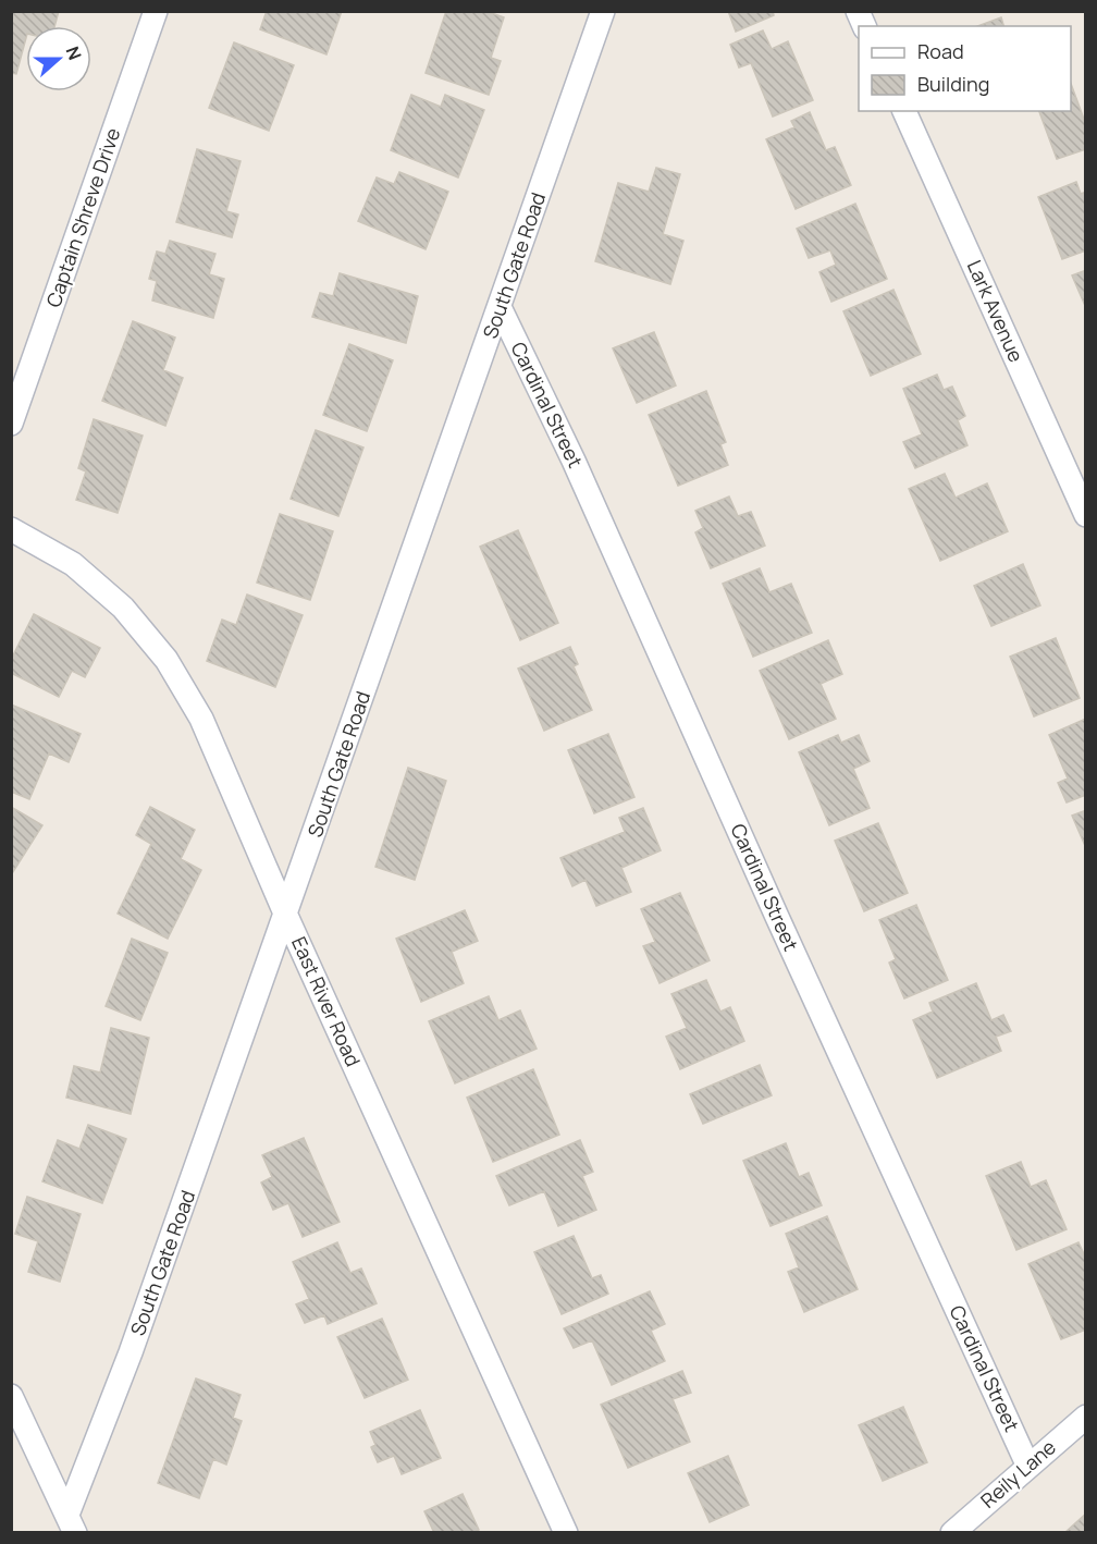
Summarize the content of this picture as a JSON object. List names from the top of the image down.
{
  "streets": {
    "street": [
      "Captain Shreve Drive",
      "South Gate Road",
      "Lark Avenue",
      "Cardinal Street",
      "East River Road",
      "Reily Lane"
    ]
  },
  "crossings": [
    ["South Gate Road", "Cardinal Street"],
    ["South Gate Road", "East River Road"],
    ["Cardinal Street", "Reily Lane"]
  ],
  "legend": ["Road", "Building"],
  "north": "right"
}
